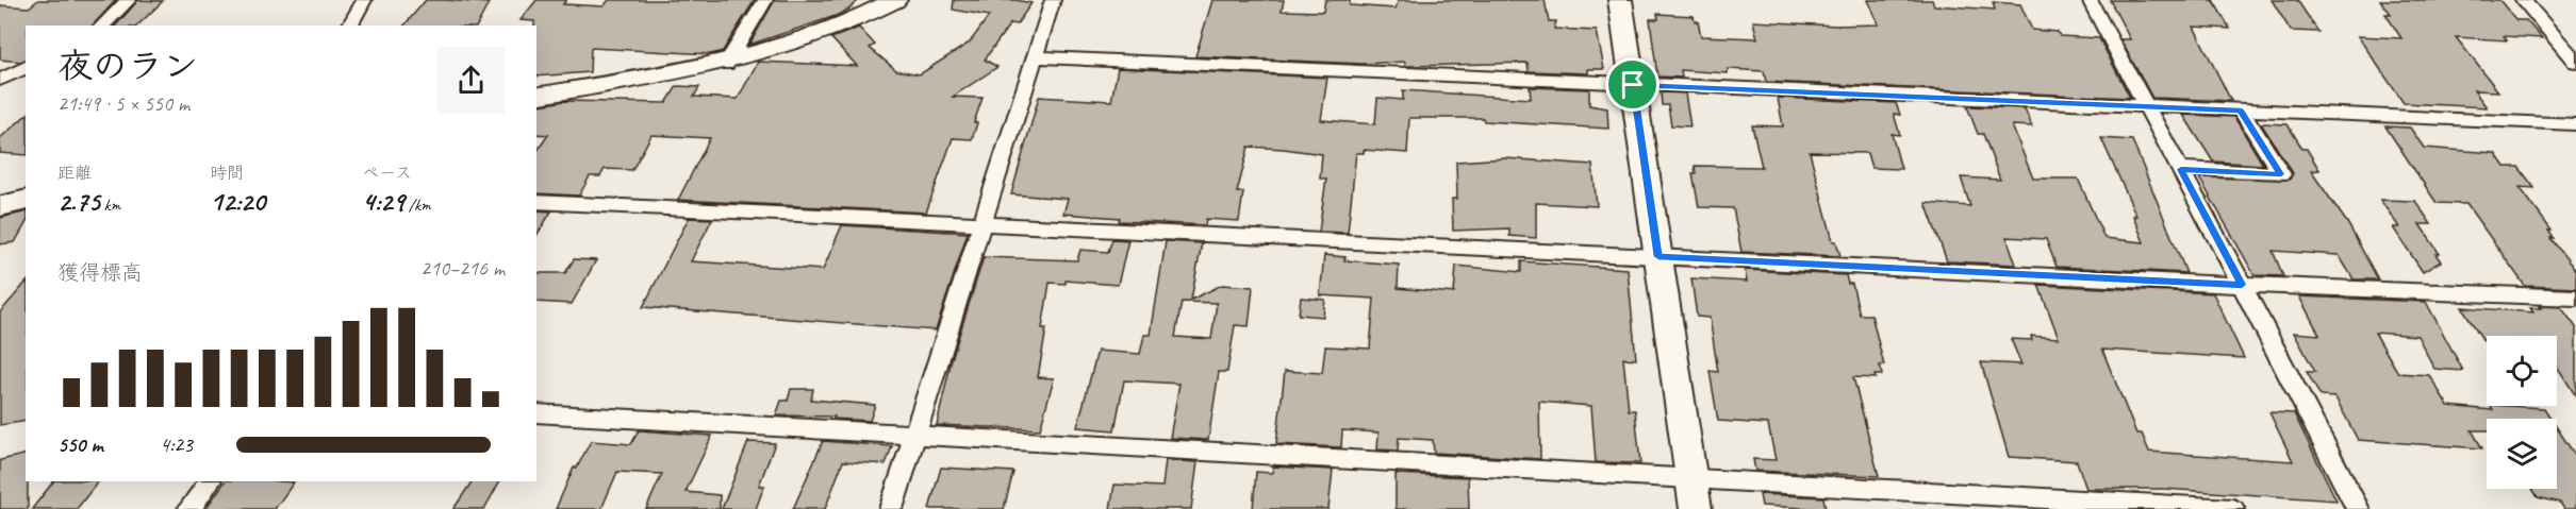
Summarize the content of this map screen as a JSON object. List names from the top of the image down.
{
  "page": {
    "heading": ["夜のラン", "21:49 · 5 × 550 m"],
    "stats": [
      ["距離", "2.75 km"],
      ["時間", "12:20"],
      ["ペース", "4:29 /km"]
    ],
    "chart": ["獲得標高", "210–216 m"],
    "list": [
      {
        "name": "550 m",
        "note": "4:23"
      }
    ]
  }
}
